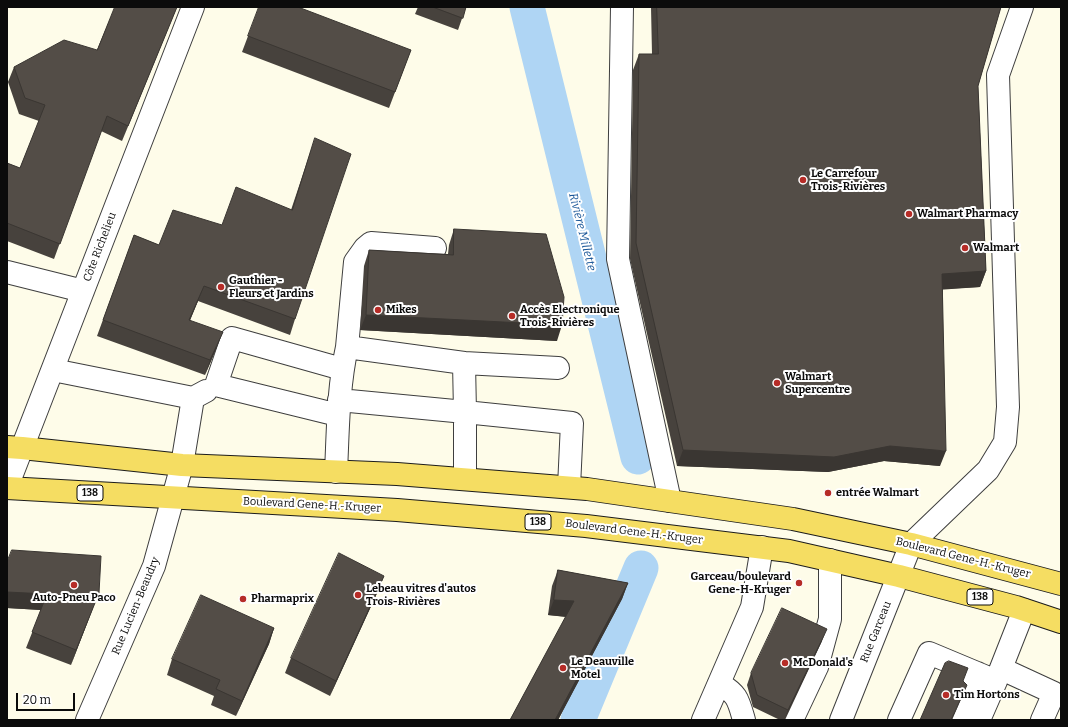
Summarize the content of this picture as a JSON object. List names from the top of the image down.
{
  "streets": {
    "main road": ["138", "Boulevard Gene-H.-Kruger"],
    "street": ["Côte Richelieu", "Rue Lucien-Beaudry", "Rue Garceau"]
  },
  "crossings": [
    ["Côte Richelieu", "Boulevard Gene-H.-Kruger"],
    ["Boulevard Gene-H.-Kruger", "Rue Lucien-Beaudry"],
    ["Boulevard Gene-H.-Kruger", "Rue Garceau"]
  ],
  "water": ["Rivière Millette"],
  "places": [
    "Le Carrefour Trois-Rivières",
    "Walmart Pharmacy",
    "Walmart",
    "Gauthier - Fleurs et Jardins",
    "Mikes",
    "Accès Electronique Trois-Rivières",
    "Walmart Supercentre",
    "entrée Walmart",
    "Garceau/boulevard Gene-H-Kruger",
    "Auto-Pneu Paco",
    "Lebeau vitres d'autos Trois-Rivières",
    "Pharmaprix",
    "McDonald's",
    "Le Deauville Motel",
    "Tim Hortons"
  ],
  "scale_bar": "20 m"
}
